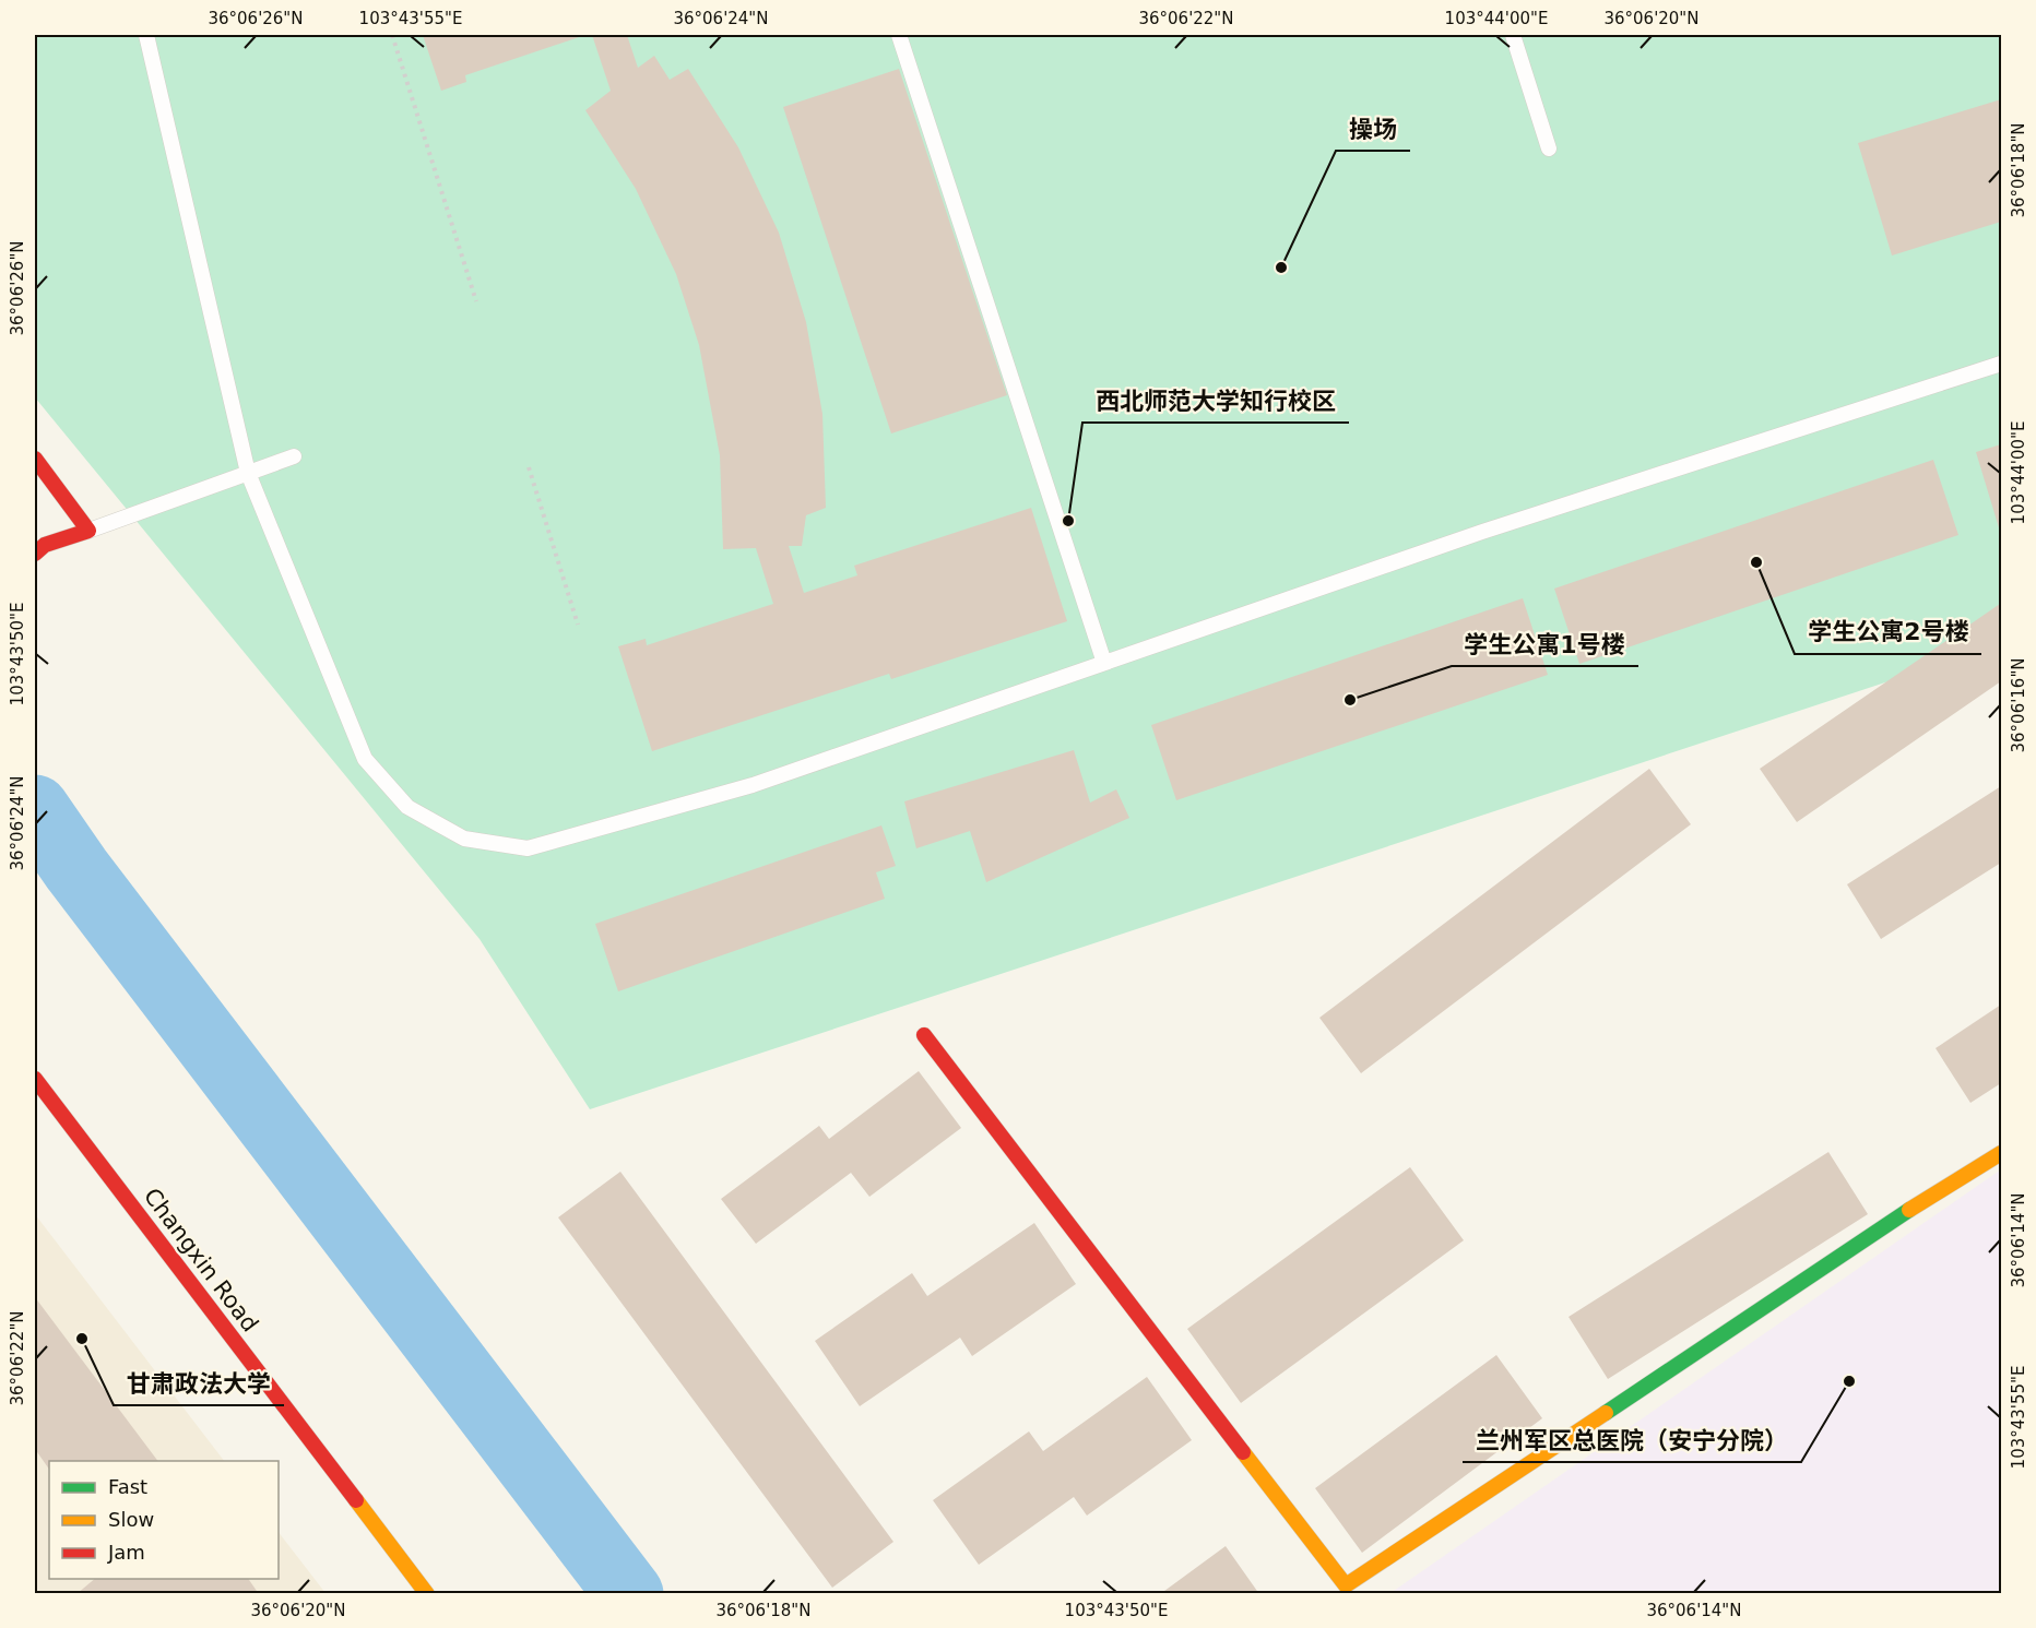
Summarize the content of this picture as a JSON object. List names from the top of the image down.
{
  "streets": {
    "street": ["Changxin Road"]
  },
  "places": [
    "操场",
    "西北师范大学知行校区",
    "学生公寓2号楼",
    "学生公寓1号楼",
    "甘肃政法大学",
    "兰州军区总医院（安宁分院）"
  ],
  "legend": ["Fast", "Slow", "Jam"],
  "coordinates": [
    "36°06'26\"N",
    "103°43'55\"E",
    "36°06'24\"N",
    "36°06'22\"N",
    "103°44'00\"E",
    "36°06'20\"N",
    "36°06'18\"N",
    "103°43'50\"E",
    "36°06'16\"N",
    "36°06'14\"N"
  ]
}
